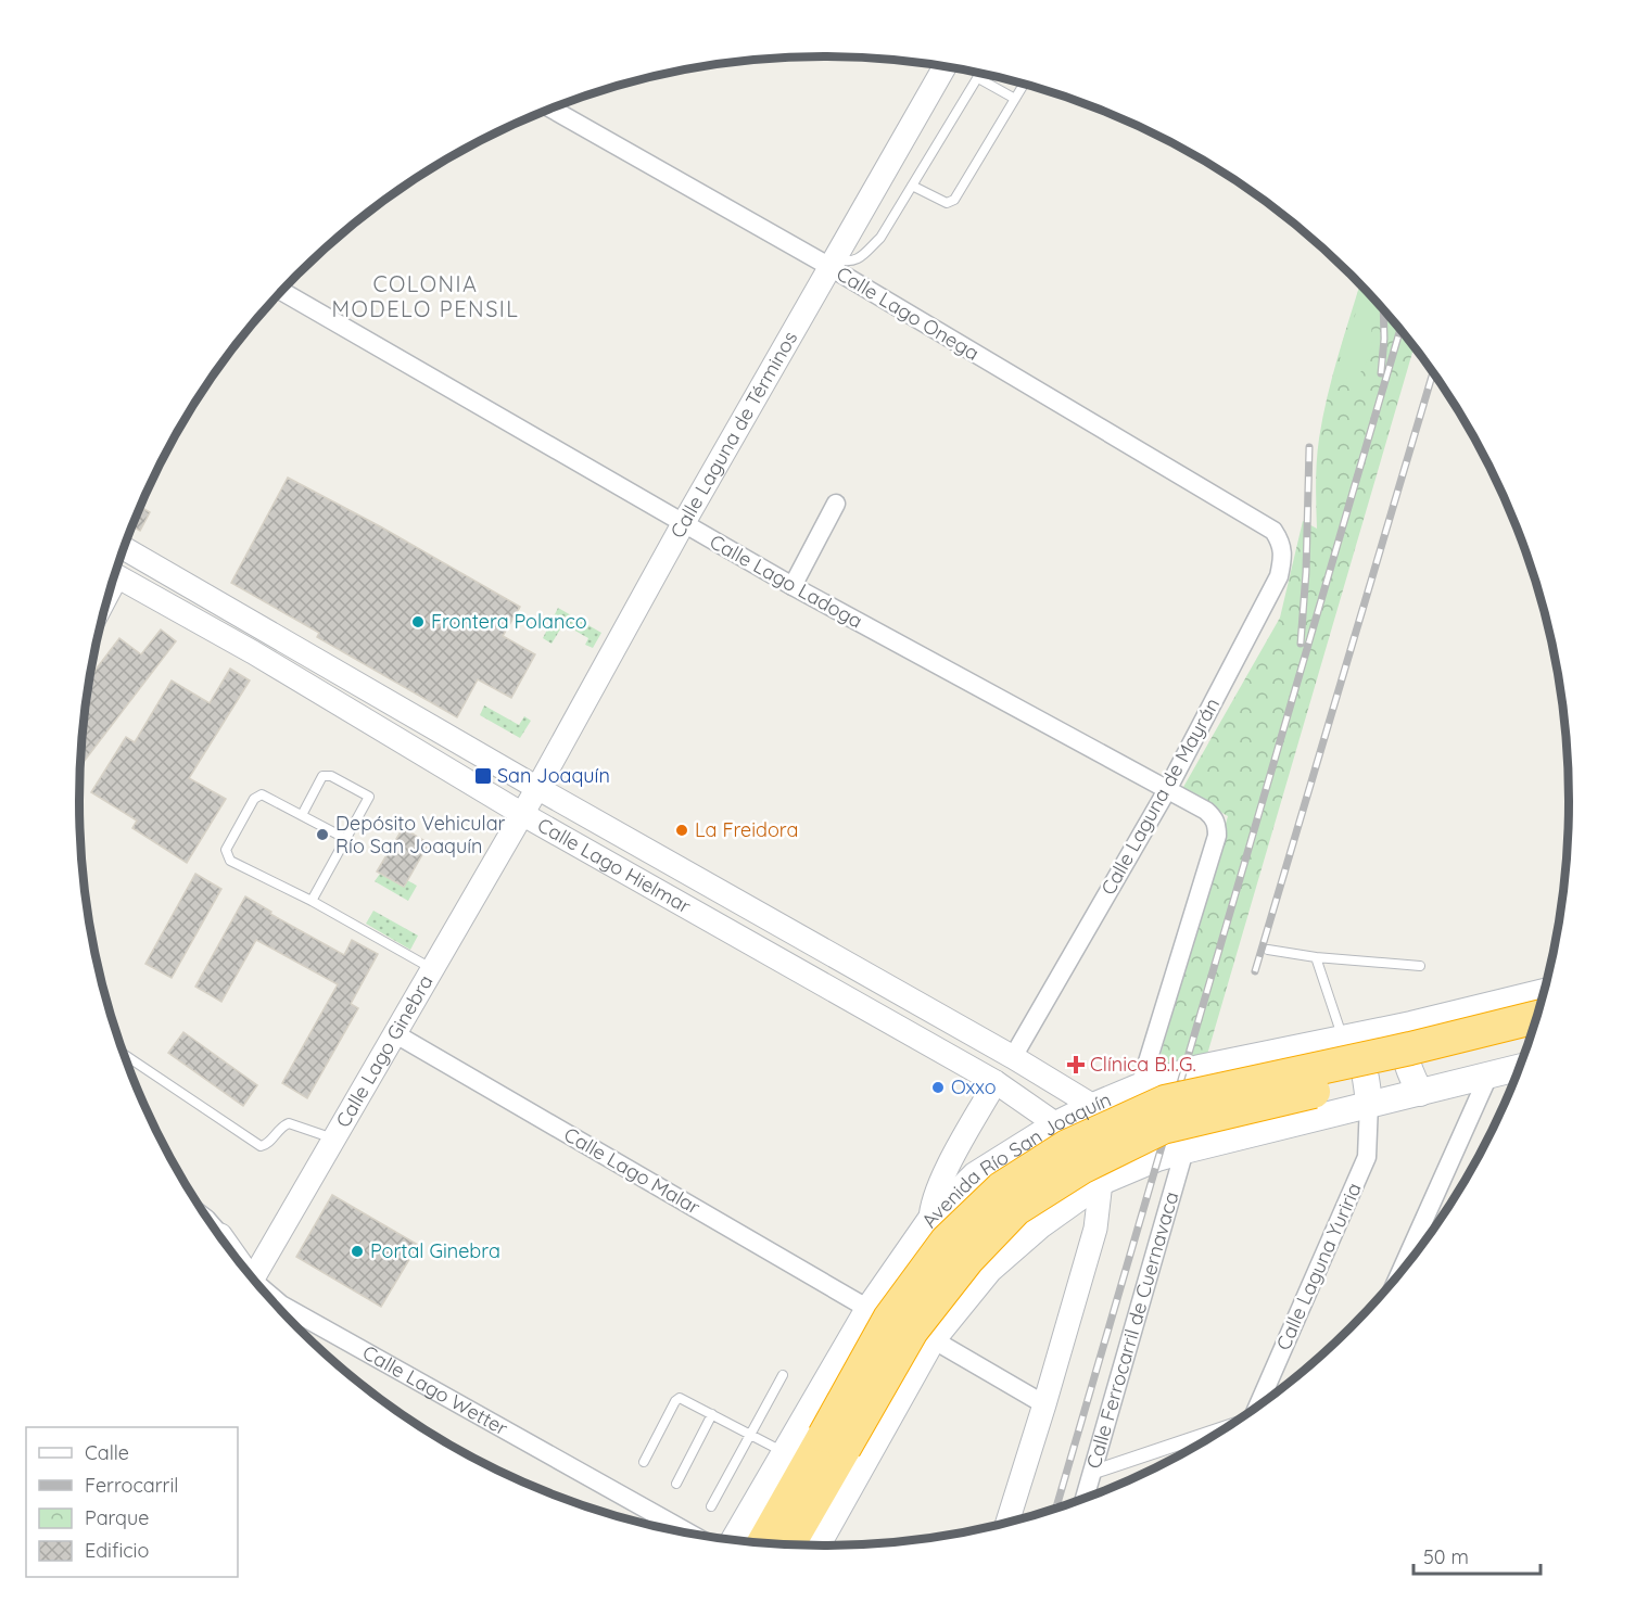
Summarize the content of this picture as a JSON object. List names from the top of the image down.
{
  "streets": {
    "highway": ["Avenida Río San Joaquín"],
    "street": [
      "Calle Lago Onega",
      "Calle Laguna de Términos",
      "Calle Lago Ladoga",
      "Calle Laguna de Mayrán",
      "Calle Lago Hielmar",
      "Calle Lago Ginebra",
      "Calle Lago Malar",
      "Calle Laguna Yuriria",
      "Calle Ferrocarril de Cuernavaca",
      "Calle Lago Wetter"
    ]
  },
  "crossings": [
    ["Calle Lago Onega", "Calle Laguna de Términos"],
    ["Calle Lago Onega", "Calle Laguna de Mayrán"],
    ["Calle Laguna de Términos", "Calle Lago Ladoga"],
    ["Calle Laguna de Términos", "Calle Lago Hielmar"],
    ["Calle Laguna de Términos", "Calle Lago Ginebra"],
    ["Calle Lago Ladoga", "Calle Laguna de Mayrán"],
    ["Calle Laguna de Mayrán", "Calle Lago Hielmar"],
    ["Calle Lago Hielmar", "Calle Lago Ginebra"],
    ["Calle Lago Hielmar", "Avenida Río San Joaquín"],
    ["Calle Lago Ginebra", "Calle Lago Malar"],
    ["Avenida Río San Joaquín", "Calle Lago Malar"],
    ["Avenida Río San Joaquín", "Calle Laguna Yuriria"],
    ["Avenida Río San Joaquín", "Calle Ferrocarril de Cuernavaca"]
  ],
  "districts": ["COLONIA MODELO PENSIL"],
  "places": {
    "other": [
      "Frontera Polanco",
      "La Freidora",
      "Depósito Vehicular Río San Joaquín",
      "Oxxo",
      "Portal Ginebra"
    ],
    "transit": ["San Joaquín"],
    "health": ["Clínica B.I.G."]
  },
  "legend": [
    "Calle",
    "Ferrocarril",
    "Parque",
    "Edificio"
  ],
  "scale_bar": "50 m"
}
